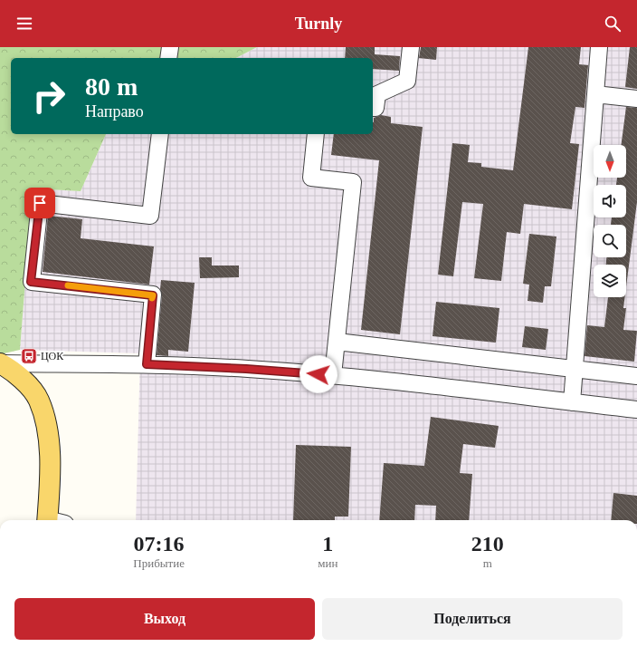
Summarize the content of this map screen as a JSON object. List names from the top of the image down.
{
  "places": {
    "bus stop": ["ЦОК"]
  },
  "north": "bottom",
  "page": {
    "header": "Turnly",
    "turn": ["80 m", "Направо"],
    "eta": [
      "07:16",
      "Прибытие",
      "1",
      "мин",
      "210",
      "m"
    ],
    "buttons": ["Выход", "Поделиться"]
  }
}
